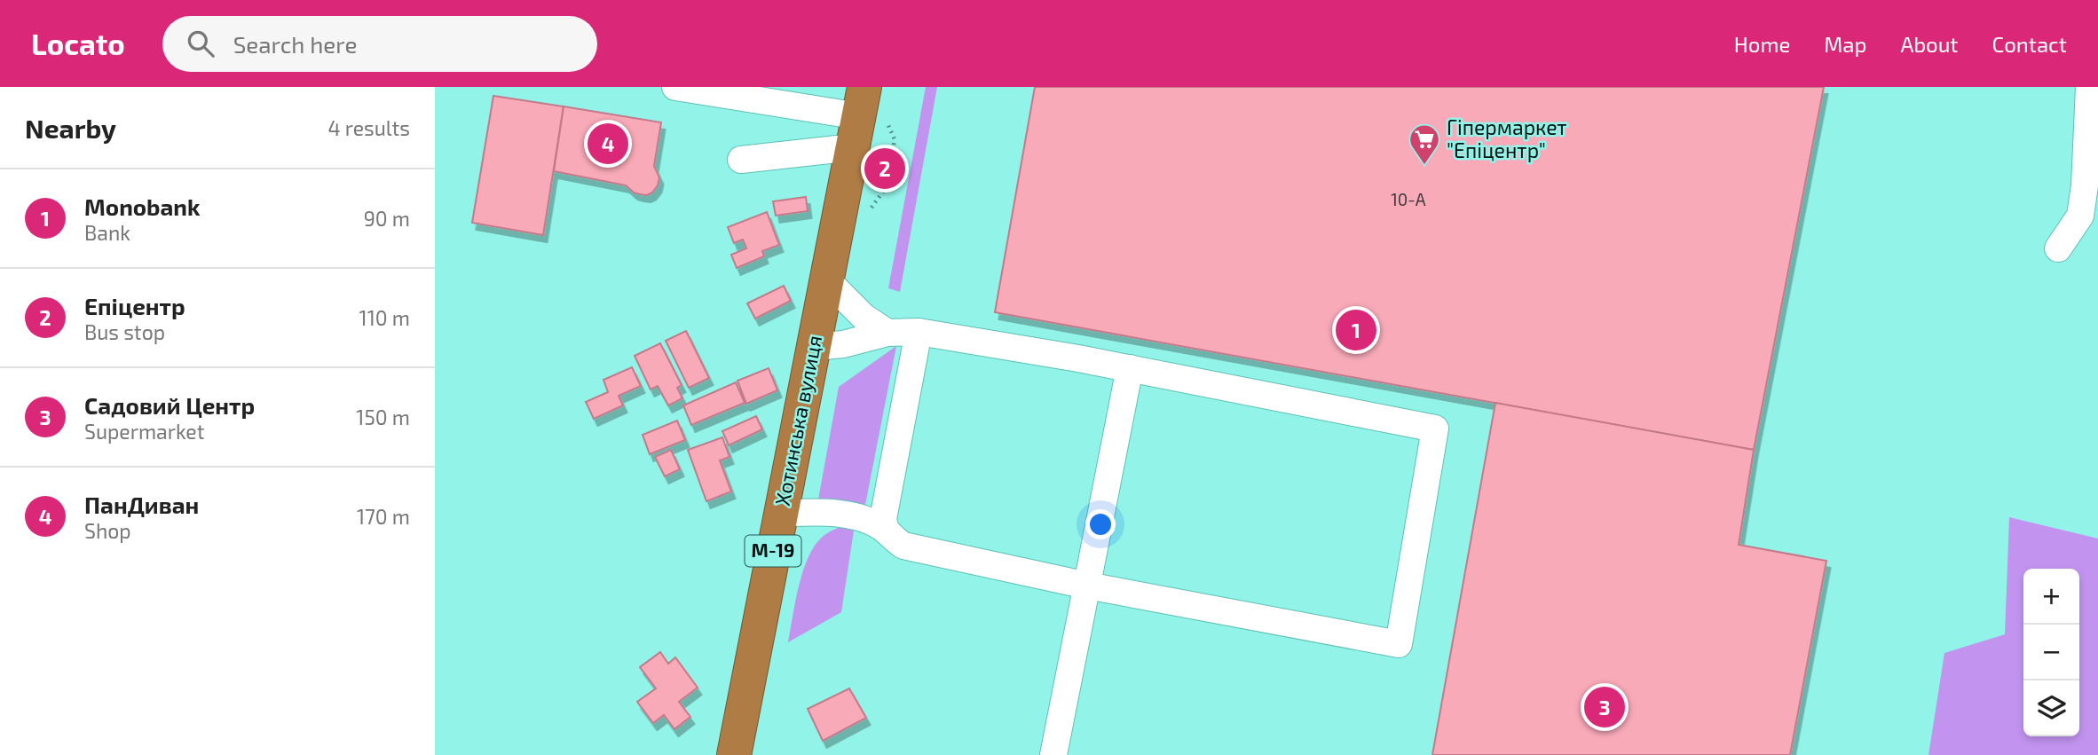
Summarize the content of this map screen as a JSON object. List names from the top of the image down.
{
  "streets": {
    "highway": ["Хотинська вулиця", "М-19"]
  },
  "places": {
    "supermarket": ["Гіпермаркет \"Епіцентр\""]
  },
  "house_numbers": ["10-А"],
  "page": {
    "header": "Locato",
    "search": "Search here",
    "nav": [
      "Home",
      "Map",
      "About",
      "Contact"
    ],
    "heading": ["Nearby", "4 results"],
    "pins": [
      "4",
      "2",
      "1",
      "3"
    ],
    "list": [
      {
        "mark": "1",
        "name": "Monobank",
        "note": "Bank",
        "value": "90 m"
      },
      {
        "mark": "2",
        "name": "Епіцентр",
        "note": "Bus stop",
        "value": "110 m"
      },
      {
        "mark": "3",
        "name": "Садовий Центр",
        "note": "Supermarket",
        "value": "150 m"
      },
      {
        "mark": "4",
        "name": "ПанДиван",
        "note": "Shop",
        "value": "170 m"
      }
    ],
    "map_buttons": ["+", "−"]
  }
}
